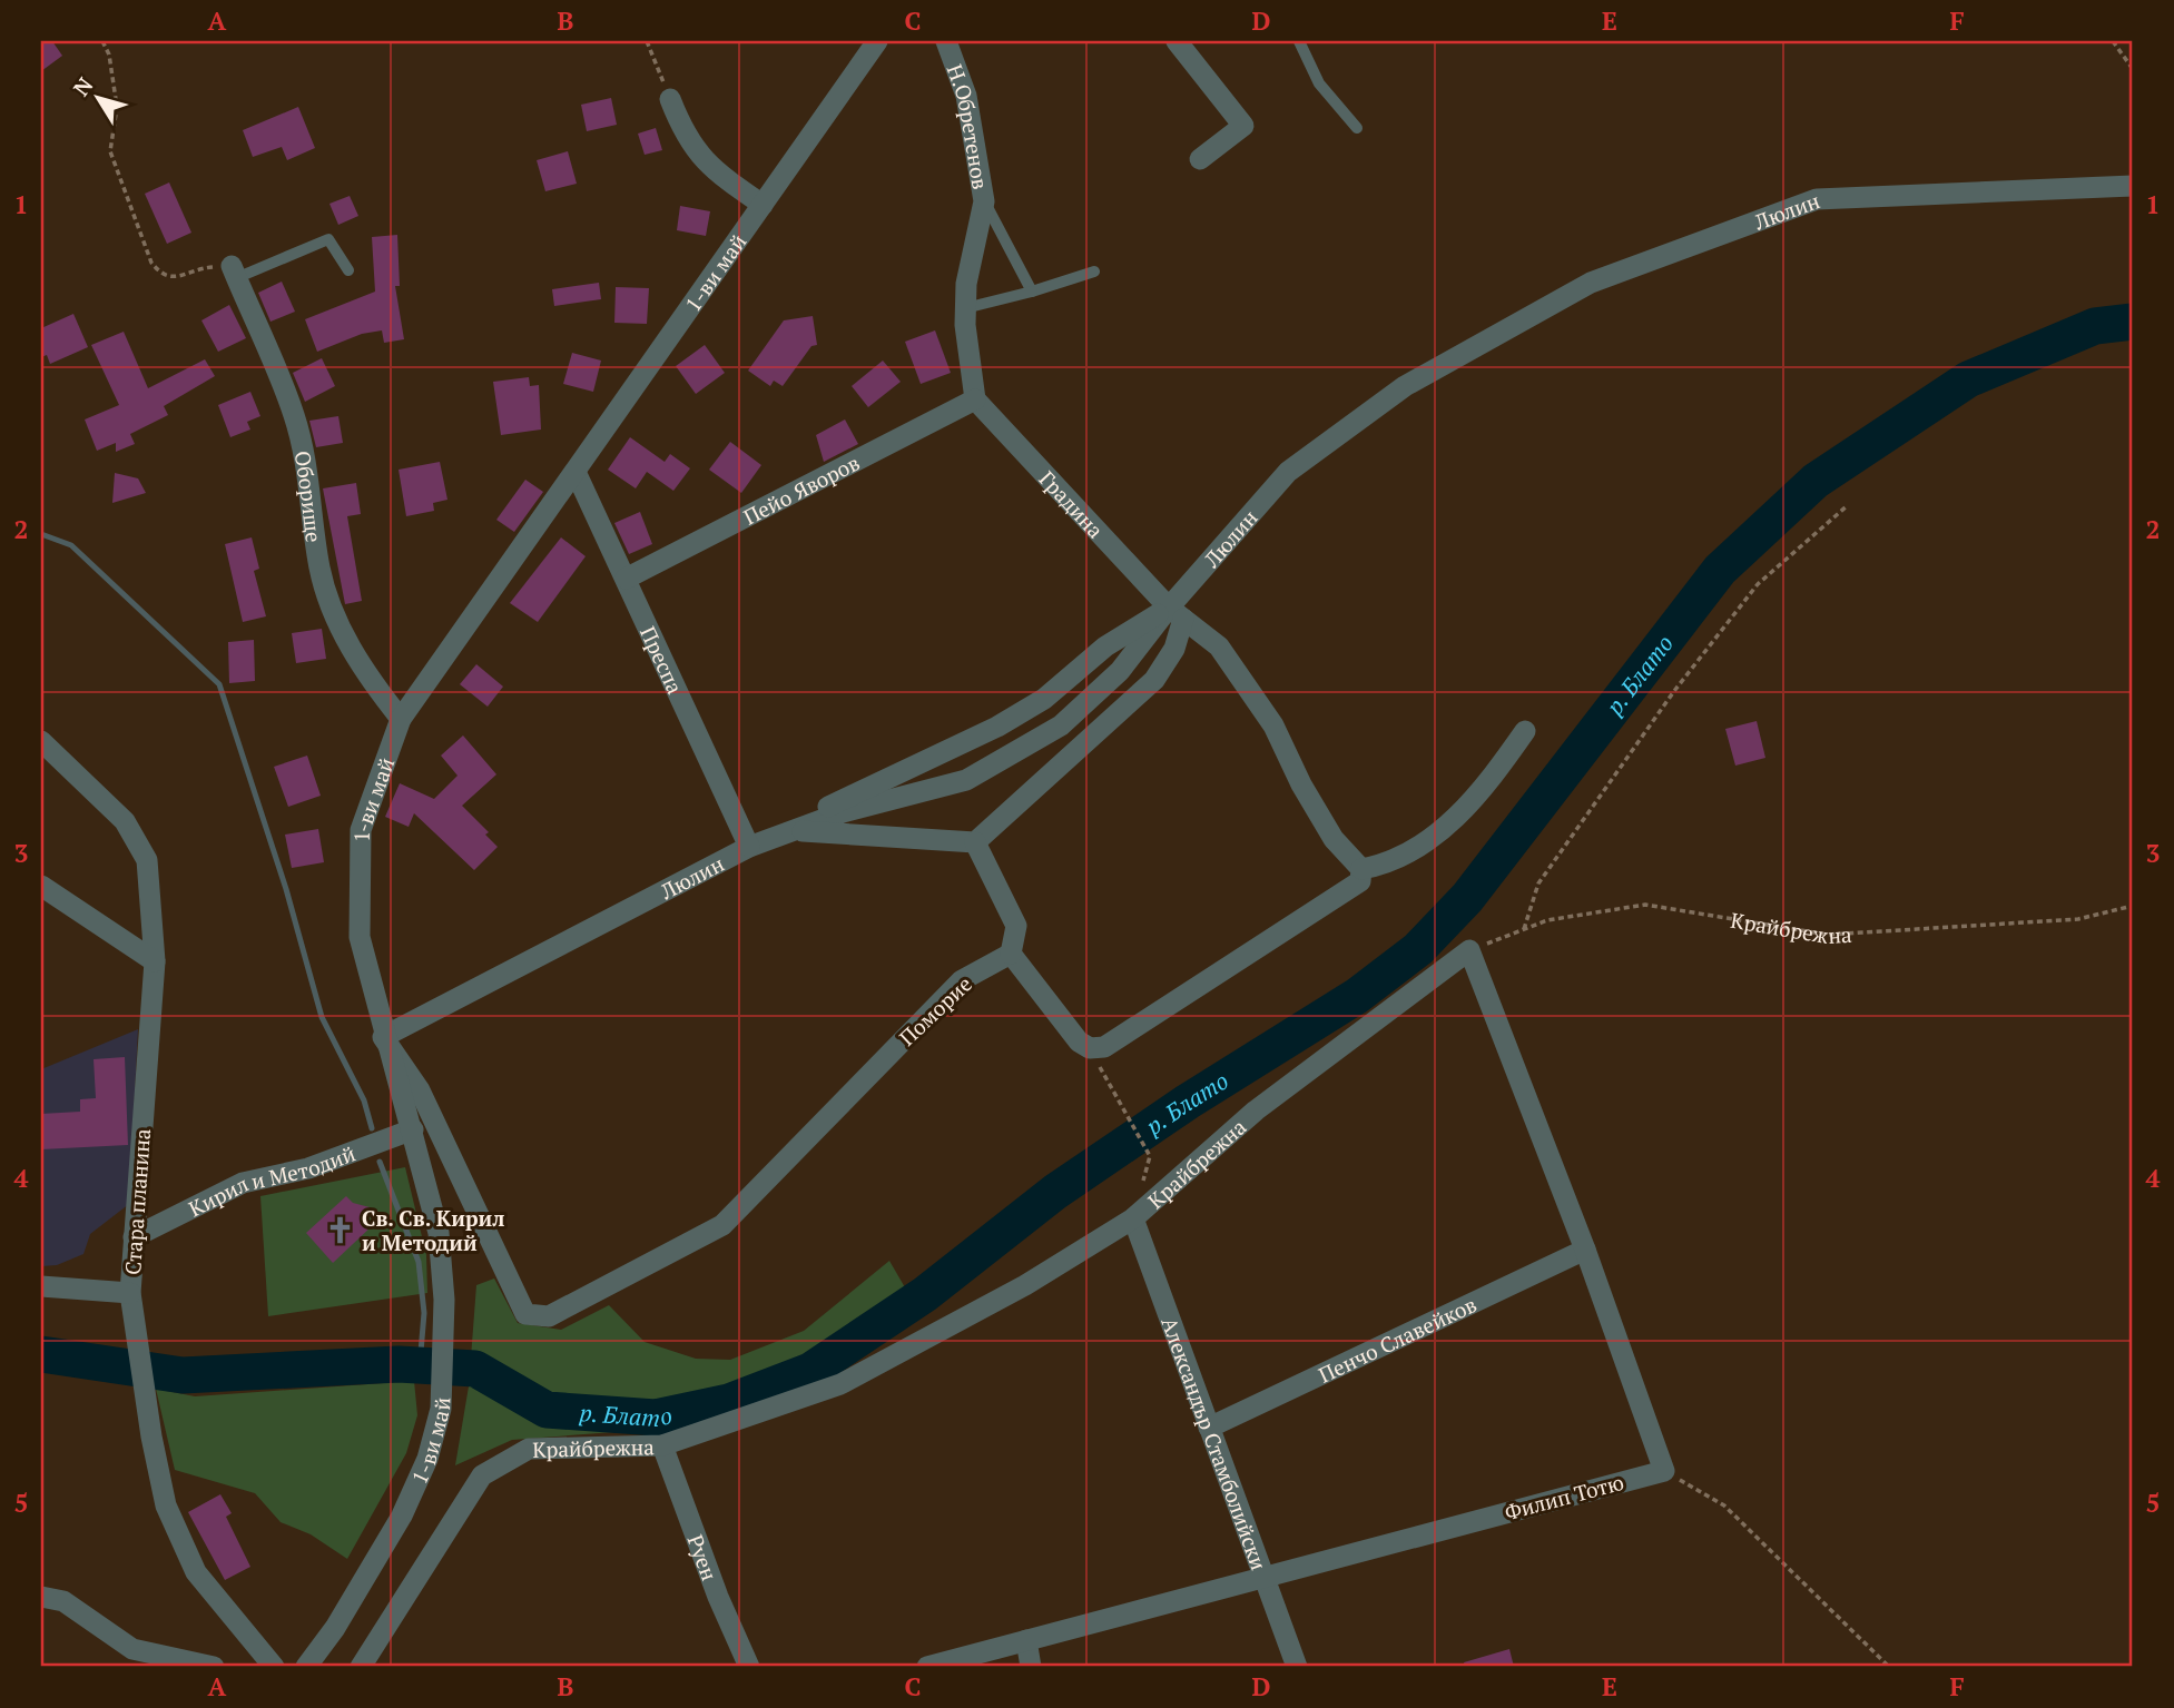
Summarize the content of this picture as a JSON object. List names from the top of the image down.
{
  "streets": {
    "street": [
      "Н.Обретенов",
      "Люлин",
      "1-ви май",
      "Пейо Яворов",
      "Оборище",
      "Градина",
      "Преспа",
      "Крайбрежна",
      "Поморие",
      "Кирил и Методий",
      "Стара планина",
      "Пенчо Славейков",
      "Александър Стамболийски",
      "Филип Тотю",
      "Руен"
    ]
  },
  "crossings": [
    ["Н.Обретенов", "Пейо Яворов"],
    ["Н.Обретенов", "Градина"],
    ["Люлин", "1-ви май"],
    ["Люлин", "Градина"],
    ["Люлин", "Преспа"],
    ["Люлин", "Поморие"],
    ["1-ви май", "Оборище"],
    ["1-ви май", "Преспа"],
    ["1-ви май", "Поморие"],
    ["1-ви май", "Кирил и Методий"],
    ["Пейо Яворов", "Градина"],
    ["Пейо Яворов", "Преспа"],
    ["Крайбрежна", "Александър Стамболийски"],
    ["Крайбрежна", "Руен"],
    ["Кирил и Методий", "Стара планина"],
    ["Пенчо Славейков", "Александър Стамболийски"],
    ["Александър Стамболийски", "Филип Тотю"]
  ],
  "water": ["р. Блато"],
  "places": {
    "church": ["Св. Св. Кирил и Методий"]
  },
  "north": "top left",
  "grid": {
    "columns": [
      "A",
      "B",
      "C",
      "D",
      "E",
      "F"
    ],
    "rows": [
      "1",
      "2",
      "3",
      "4",
      "5"
    ]
  }
}
